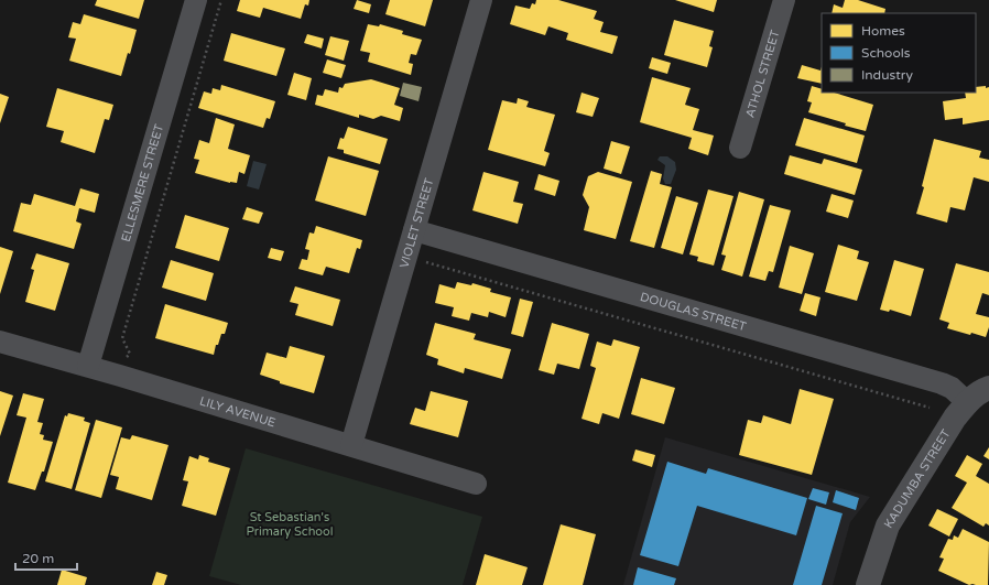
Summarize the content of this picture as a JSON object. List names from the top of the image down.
{
  "streets": {
    "street": [
      "ATHOL STREET",
      "ELLESMERE STREET",
      "VIOLET STREET",
      "DOUGLAS STREET",
      "LILY AVENUE",
      "KADUMBA STREET"
    ]
  },
  "crossings": [
    ["ELLESMERE STREET", "LILY AVENUE"],
    ["VIOLET STREET", "DOUGLAS STREET"],
    ["VIOLET STREET", "LILY AVENUE"],
    ["DOUGLAS STREET", "KADUMBA STREET"]
  ],
  "parks": ["St Sebastian's Primary School"],
  "legend": ["Homes", "Schools", "Industry"],
  "scale_bar": "20 m"
}
